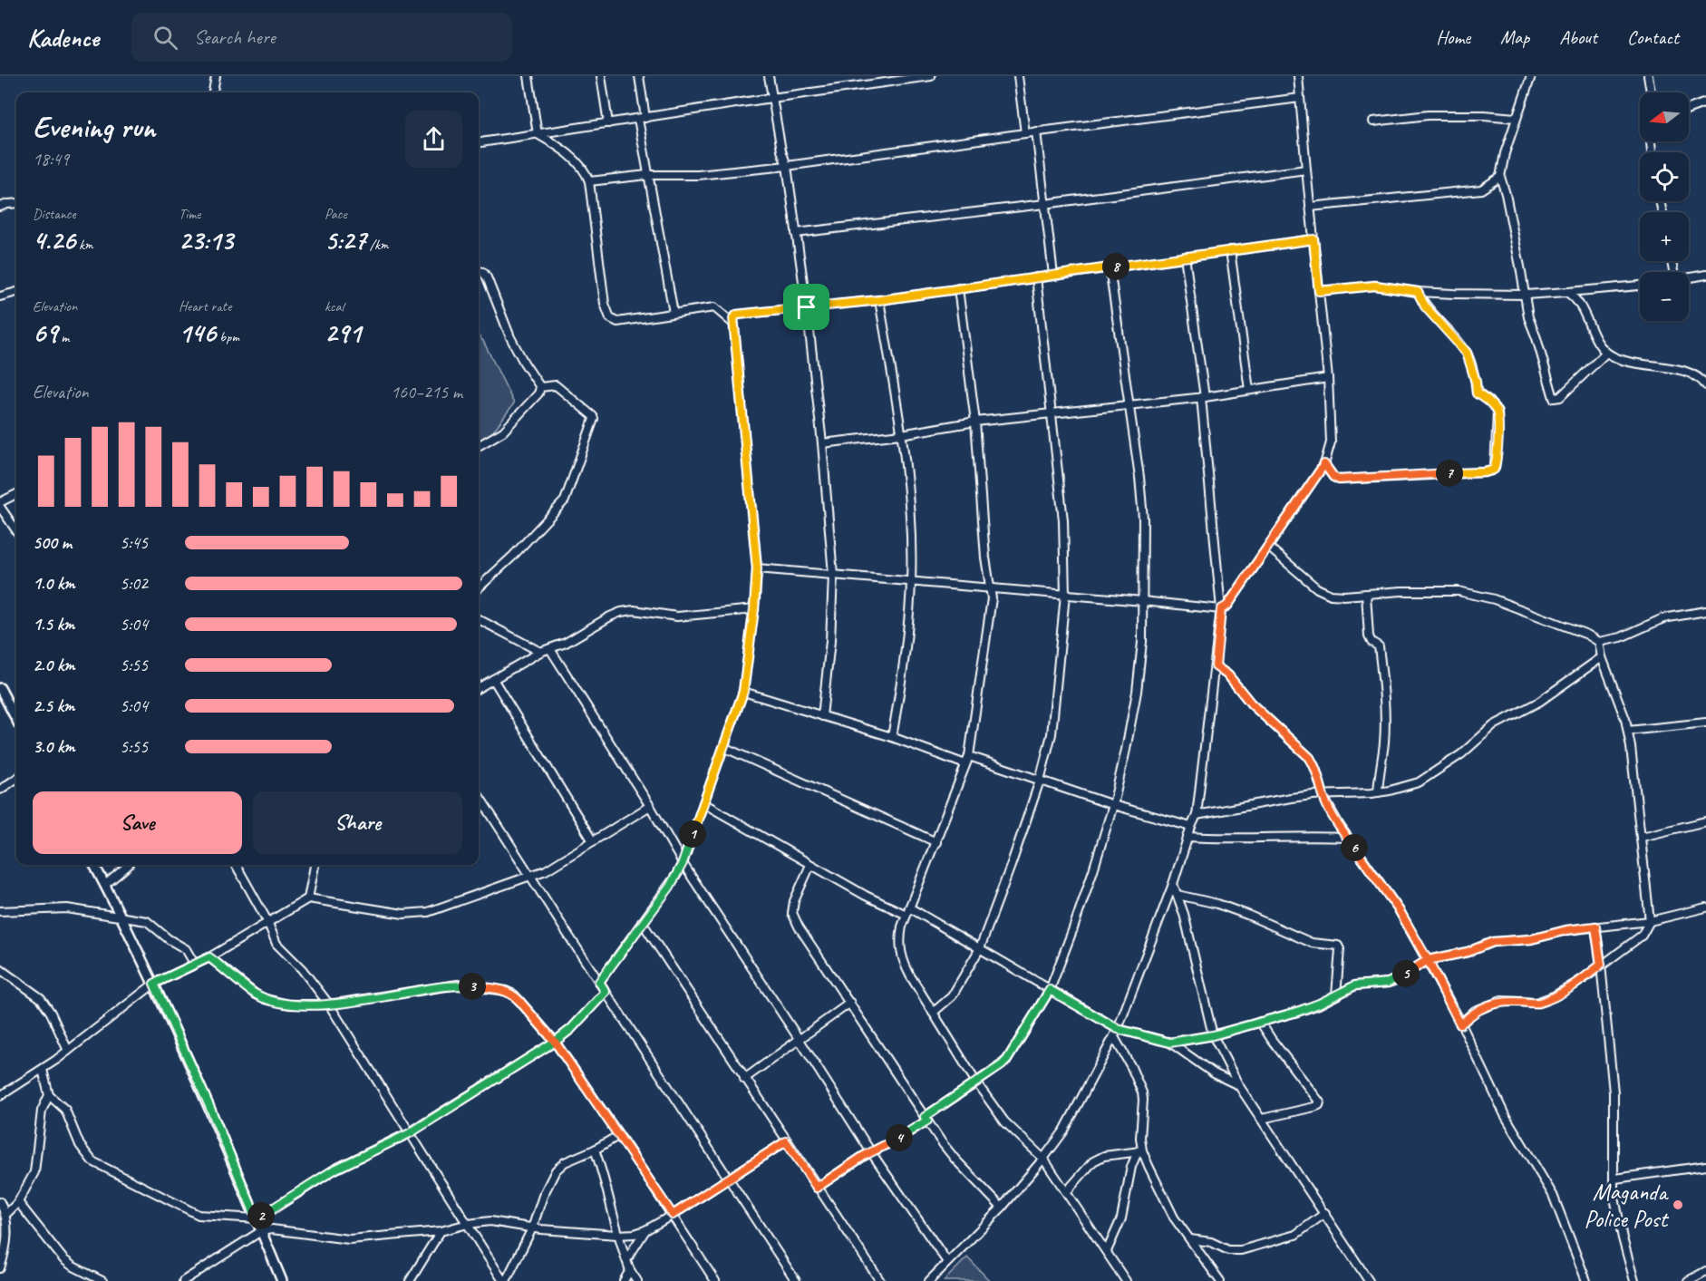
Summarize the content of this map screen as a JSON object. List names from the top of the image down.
{
  "places": ["Maganda Police Post"],
  "north": "left",
  "page": {
    "header": "Kadence",
    "search": "Search here",
    "nav": [
      "Home",
      "Map",
      "About",
      "Contact"
    ],
    "map_buttons": ["+", "−"],
    "heading": ["Evening run", "18:49"],
    "stats": [
      ["Distance", "4.26 km"],
      ["Time", "23:13"],
      ["Pace", "5:27 /km"],
      ["Elevation", "69 m"],
      ["Heart rate", "146 bpm"],
      ["kcal", "291"]
    ],
    "pins": [
      "8",
      "7",
      "1",
      "6",
      "5",
      "3",
      "4",
      "2"
    ],
    "chart": ["Elevation", "160–215 m"],
    "list": [
      {
        "name": "500 m",
        "note": "5:45"
      },
      {
        "name": "1.0 km",
        "note": "5:02"
      },
      {
        "name": "1.5 km",
        "note": "5:04"
      },
      {
        "name": "2.0 km",
        "note": "5:55"
      },
      {
        "name": "2.5 km",
        "note": "5:04"
      },
      {
        "name": "3.0 km",
        "note": "5:55"
      }
    ],
    "buttons": ["Save", "Share"]
  }
}
